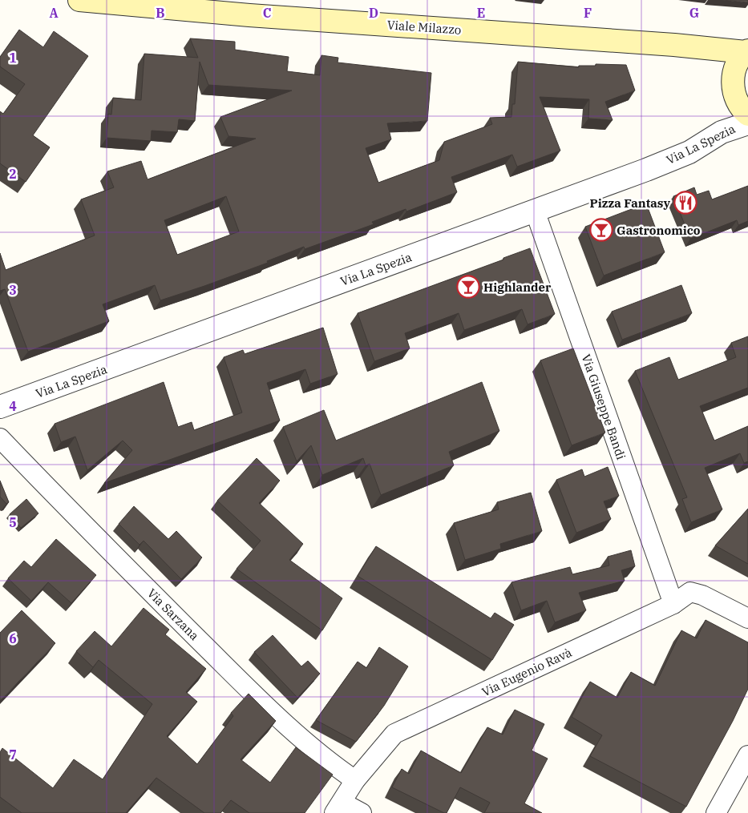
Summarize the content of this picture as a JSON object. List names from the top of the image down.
{
  "streets": {
    "main road": ["Viale Milazzo", "Via La Spezia"],
    "street": ["Via Giuseppe Bandi", "Via Sarzana", "Via Eugenio Ravà"]
  },
  "crossings": [
    ["Viale Milazzo", "Via La Spezia"],
    ["Via La Spezia", "Via Giuseppe Bandi"],
    ["Via Giuseppe Bandi", "Via Eugenio Ravà"],
    ["Via Sarzana", "Via Eugenio Ravà"]
  ],
  "places": {
    "restaurant": ["Pizza Fantasy"],
    "bar": ["Gastronomico", "Highlander"]
  },
  "grid": {
    "columns": [
      "A",
      "B",
      "C",
      "D",
      "E",
      "F",
      "G"
    ],
    "rows": [
      "1",
      "2",
      "3",
      "4",
      "5",
      "6",
      "7"
    ]
  }
}
